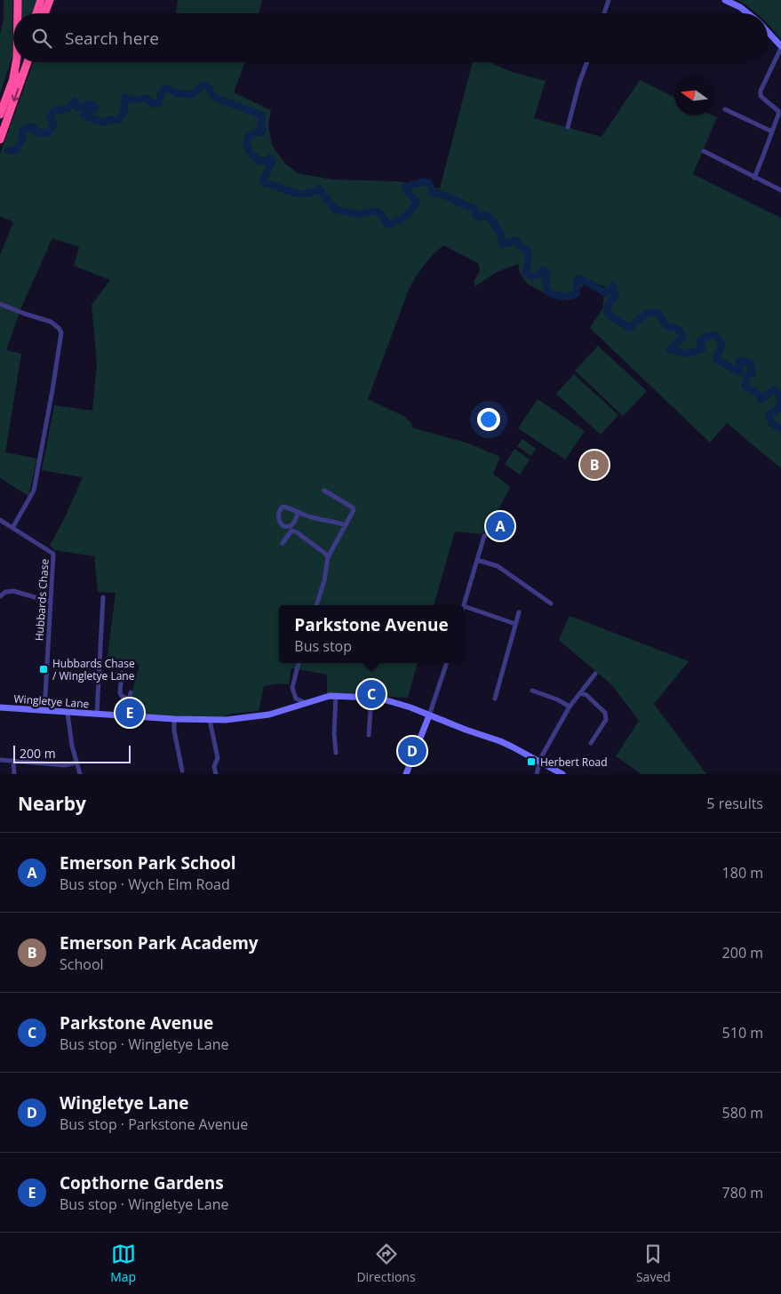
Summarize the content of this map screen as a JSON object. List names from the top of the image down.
{
  "streets": {
    "street": ["Hubbards Chase", "Wingletye Lane"]
  },
  "crossings": [
    ["Hubbards Chase", "Wingletye Lane"]
  ],
  "places": {
    "transit": ["Hubbards Chase / Wingletye Lane", "Herbert Road"]
  },
  "scale_bar": "200 m",
  "north": "left",
  "page": {
    "search": "Search here",
    "pins": [
      "B",
      "A",
      "C",
      "E",
      "D"
    ],
    "popup": ["Parkstone Avenue", "Bus stop"],
    "scale": "200 m",
    "heading": ["Nearby", "5 results"],
    "list": [
      {
        "mark": "A",
        "name": "Emerson Park School",
        "note": "Bus stop · Wych Elm Road",
        "value": "180 m"
      },
      {
        "mark": "B",
        "name": "Emerson Park Academy",
        "note": "School",
        "value": "200 m"
      },
      {
        "mark": "C",
        "name": "Parkstone Avenue",
        "note": "Bus stop · Wingletye Lane",
        "value": "510 m"
      },
      {
        "mark": "D",
        "name": "Wingletye Lane",
        "note": "Bus stop · Parkstone Avenue",
        "value": "580 m"
      },
      {
        "mark": "E",
        "name": "Copthorne Gardens",
        "note": "Bus stop · Wingletye Lane",
        "value": "780 m"
      }
    ],
    "nav": ["Map", "Directions", "Saved"]
  }
}
